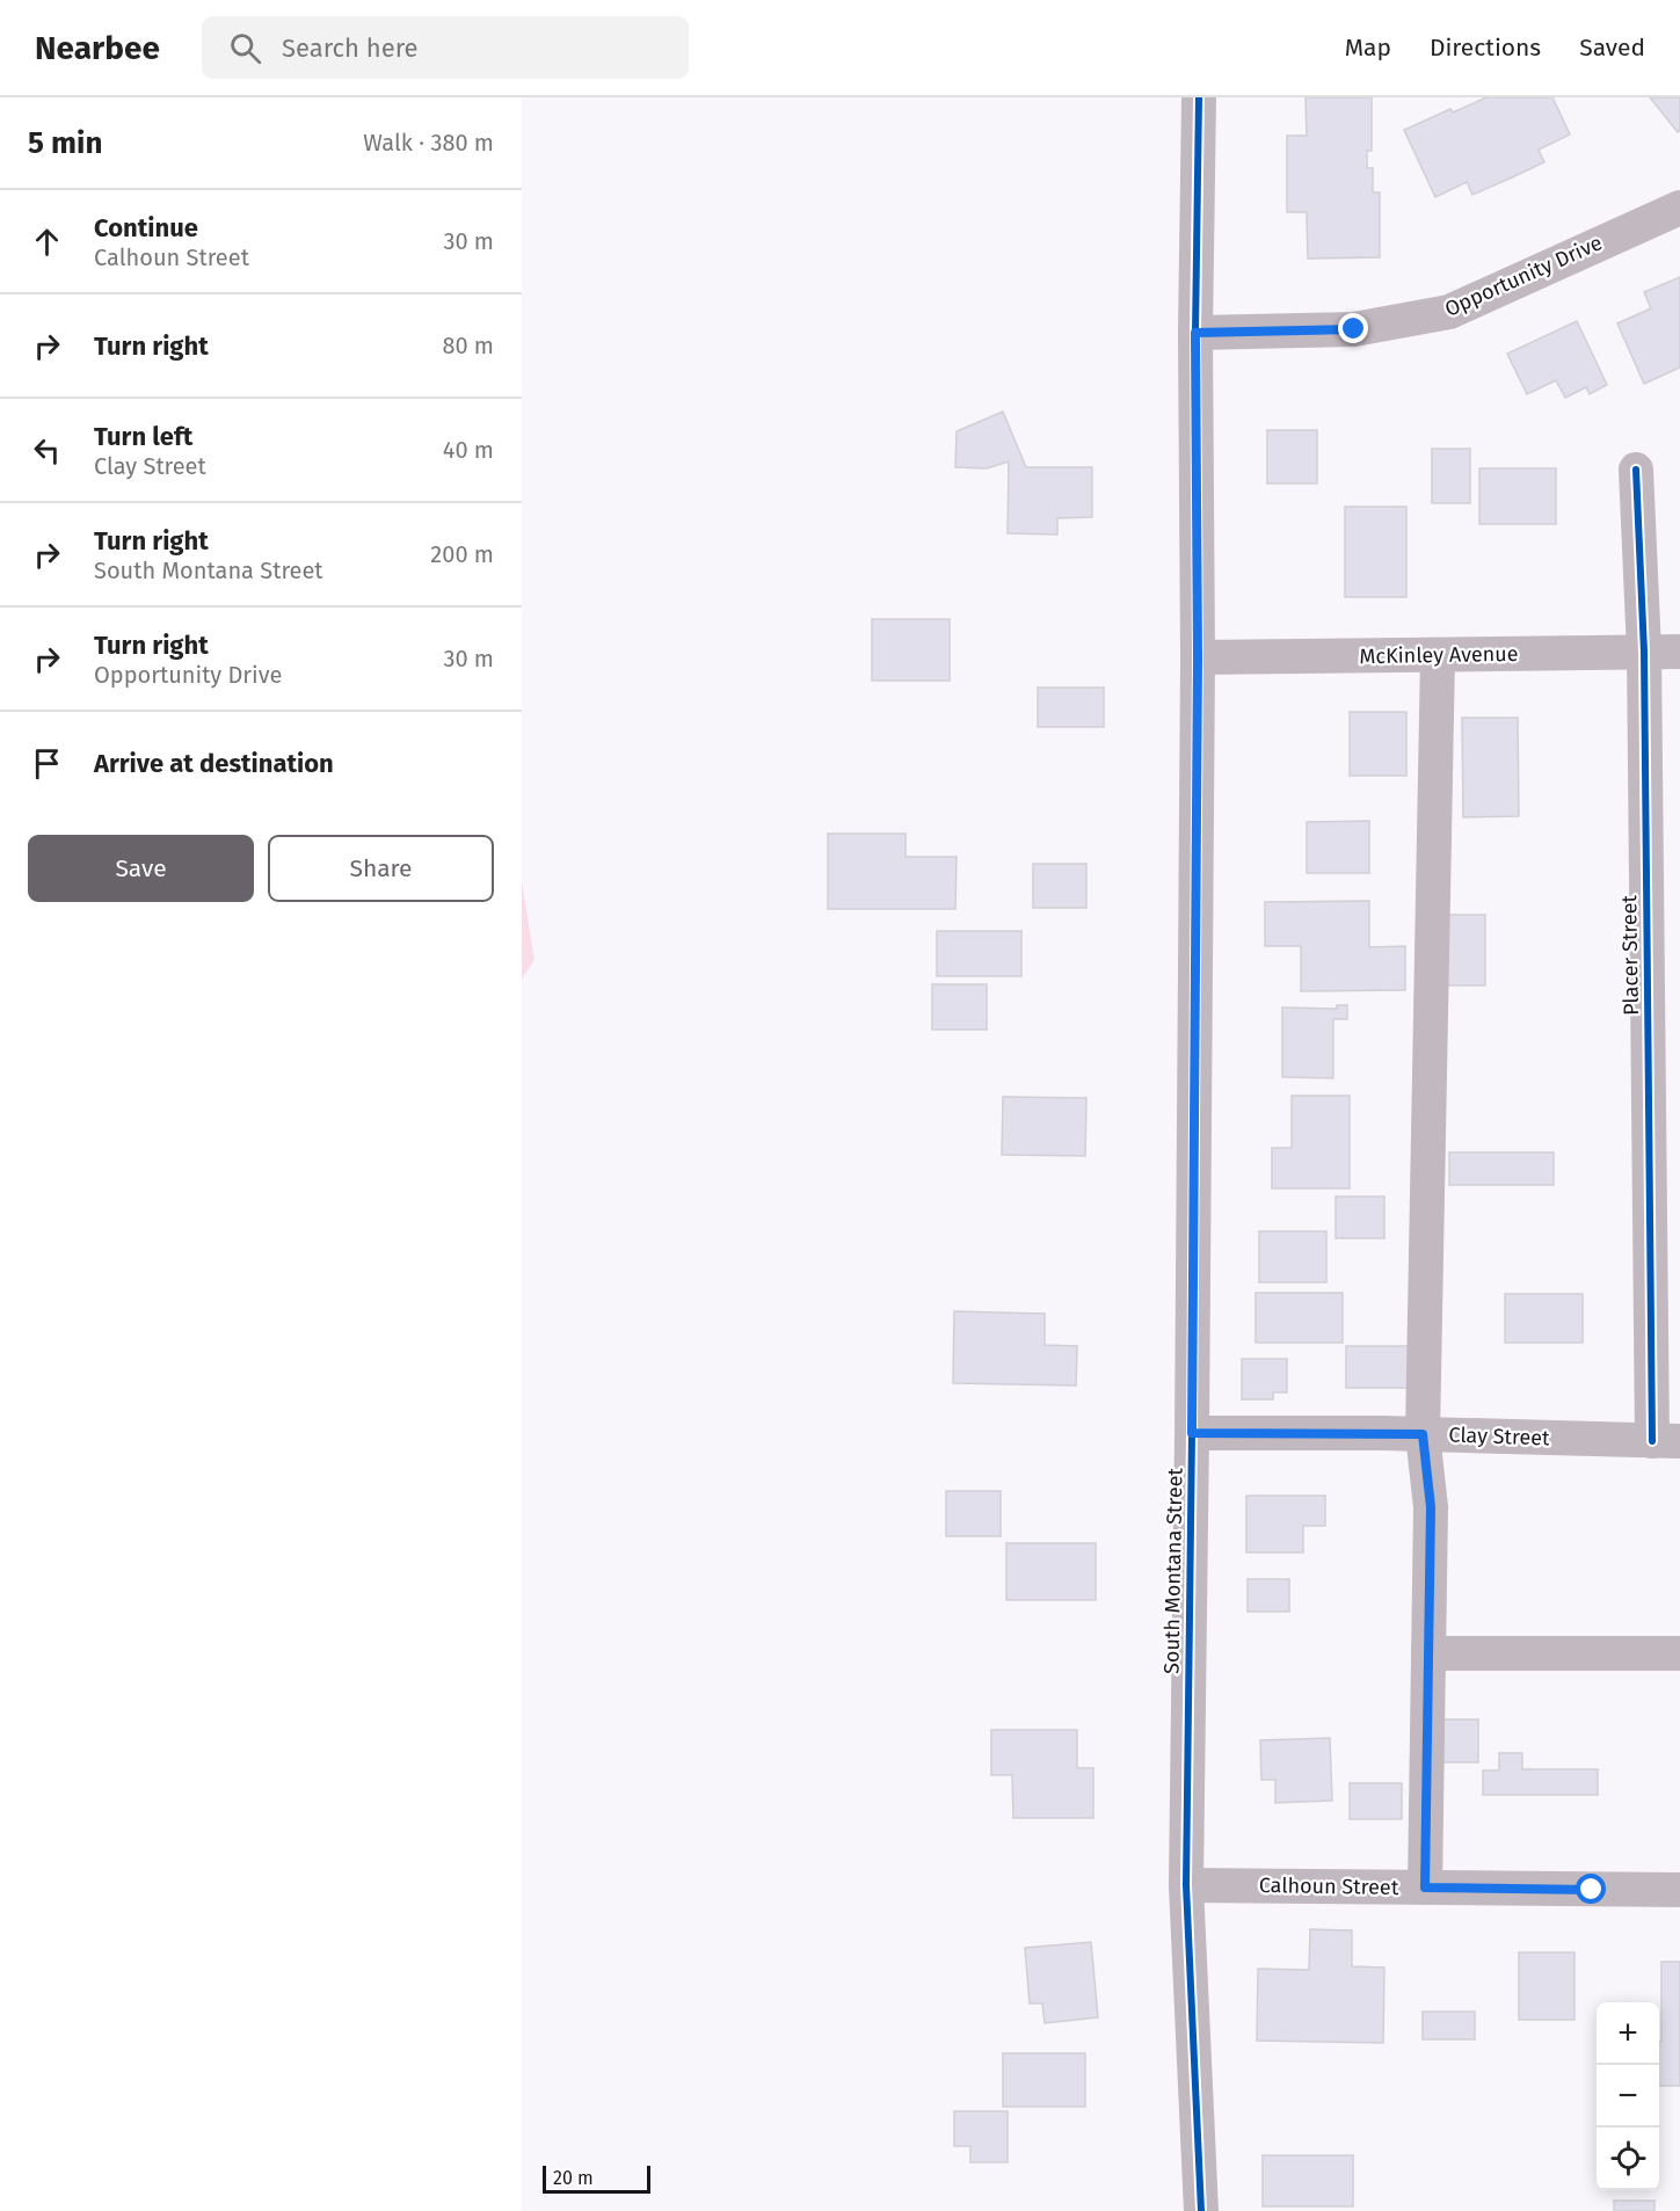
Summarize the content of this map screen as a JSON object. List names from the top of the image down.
{
  "streets": {
    "street": [
      "Opportunity Drive",
      "McKinley Avenue",
      "Placer Street",
      "Clay Street",
      "South Montana Street",
      "Calhoun Street"
    ]
  },
  "crossings": [
    ["Opportunity Drive", "South Montana Street"],
    ["McKinley Avenue", "Placer Street"],
    ["McKinley Avenue", "South Montana Street"],
    ["Placer Street", "Clay Street"],
    ["Clay Street", "South Montana Street"],
    ["South Montana Street", "Calhoun Street"]
  ],
  "scale_bar": "20 m",
  "page": {
    "header": "Nearbee",
    "search": "Search here",
    "nav": ["Map", "Directions", "Saved"],
    "heading": ["5 min", "Walk · 380 m"],
    "list": [
      ["Continue", "Calhoun Street", "30 m"],
      ["Turn right", "80 m"],
      ["Turn left", "Clay Street", "40 m"],
      ["Turn right", "South Montana Street", "200 m"],
      ["Turn right", "Opportunity Drive", "30 m"],
      "Arrive at destination"
    ],
    "buttons": ["Save", "Share"],
    "map_buttons": ["+", "−"],
    "scale": "20 m"
  }
}
